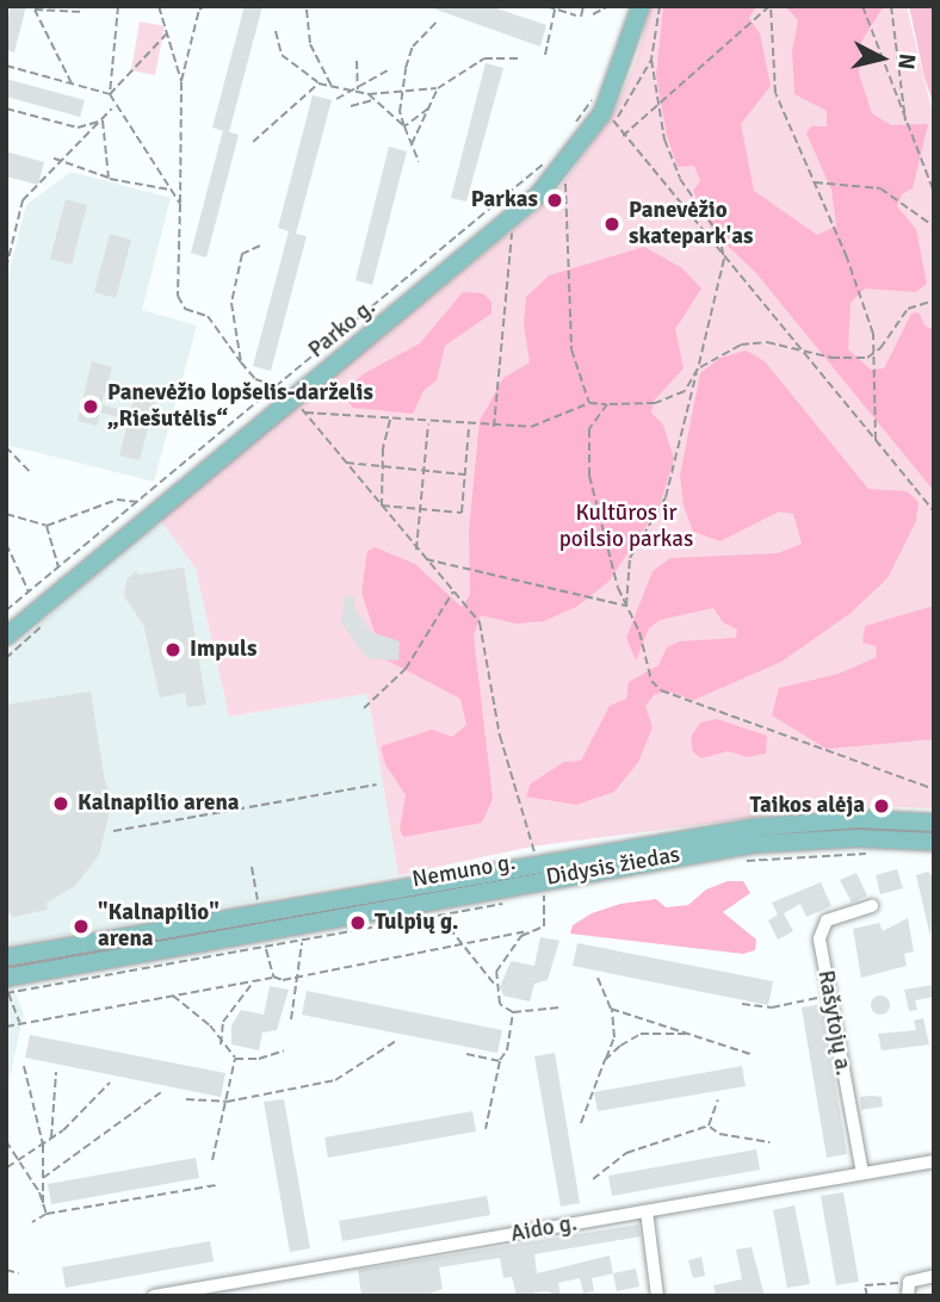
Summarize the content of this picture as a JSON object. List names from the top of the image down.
{
  "streets": {
    "main road": ["Parko g.", "Nemuno g."],
    "street": ["Rašytojų a.", "Aido g."],
    "path": ["Didysis žiedas"]
  },
  "crossings": [
    ["Didysis žiedas", "Nemuno g."],
    ["Rašytojų a.", "Aido g."]
  ],
  "parks": ["Kultūros ir poilsio parkas"],
  "places": [
    "Parkas",
    "Panevėžio skatepark'as",
    "Panevėžio lopšelis-darželis „Riešutėlis“",
    "Impuls",
    "Kalnapilio arena",
    "Taikos alėja",
    "Tulpių g.",
    "\"Kalnapilio\" arena"
  ],
  "north": "right"
}
